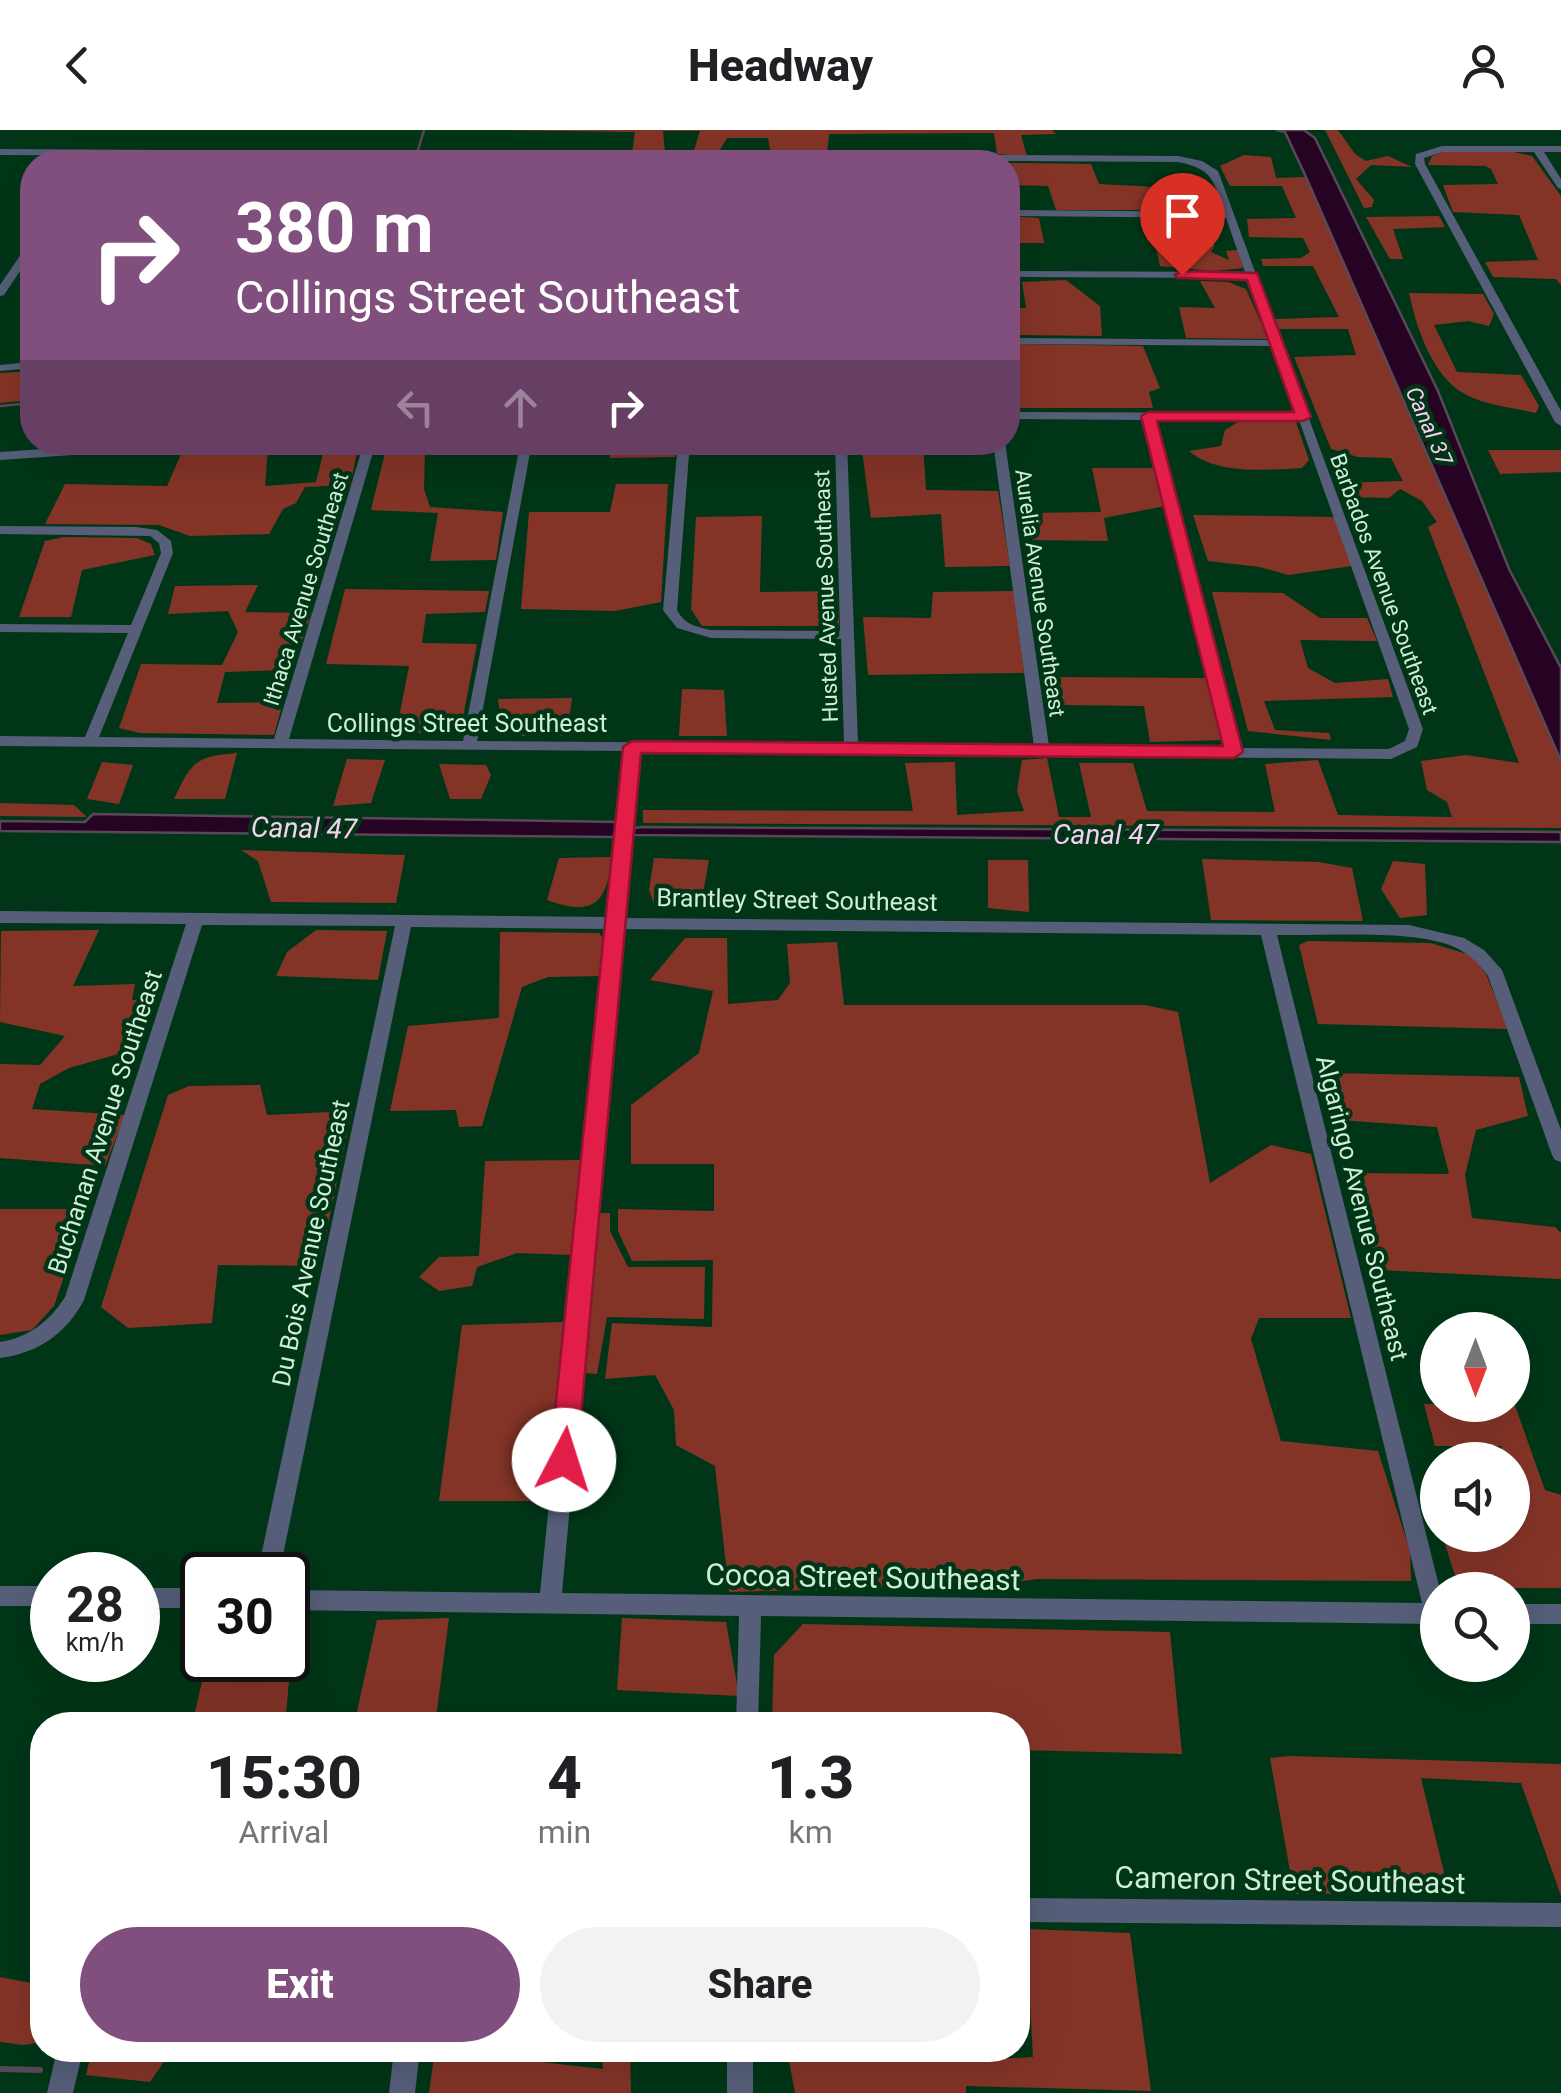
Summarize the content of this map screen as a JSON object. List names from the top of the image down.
{
  "streets": {
    "street": [
      "Barbados Avenue Southeast",
      "Ithaca Avenue Southeast",
      "Aurelia Avenue Southeast",
      "Husted Avenue Southeast",
      "Collings Street Southeast",
      "Brantley Street Southeast",
      "Buchanan Avenue Southeast",
      "Algaringo Avenue Southeast",
      "Du Bois Avenue Southeast",
      "Cocoa Street Southeast",
      "Cameron Street Southeast"
    ]
  },
  "crossings": [
    ["Barbados Avenue Southeast", "Collings Street Southeast"],
    ["Ithaca Avenue Southeast", "Collings Street Southeast"],
    ["Aurelia Avenue Southeast", "Collings Street Southeast"],
    ["Husted Avenue Southeast", "Collings Street Southeast"],
    ["Brantley Street Southeast", "Buchanan Avenue Southeast"],
    ["Brantley Street Southeast", "Algaringo Avenue Southeast"],
    ["Brantley Street Southeast", "Du Bois Avenue Southeast"]
  ],
  "water": ["Canal 37", "Canal 47"],
  "north": "bottom",
  "page": {
    "header": "Headway",
    "turn": ["380 m", "Collings Street Southeast"],
    "speed": "28 km/h",
    "limit": "30",
    "eta": [
      "15:30",
      "Arrival",
      "4",
      "min",
      "1.3",
      "km"
    ],
    "buttons": ["Exit", "Share"]
  }
}
